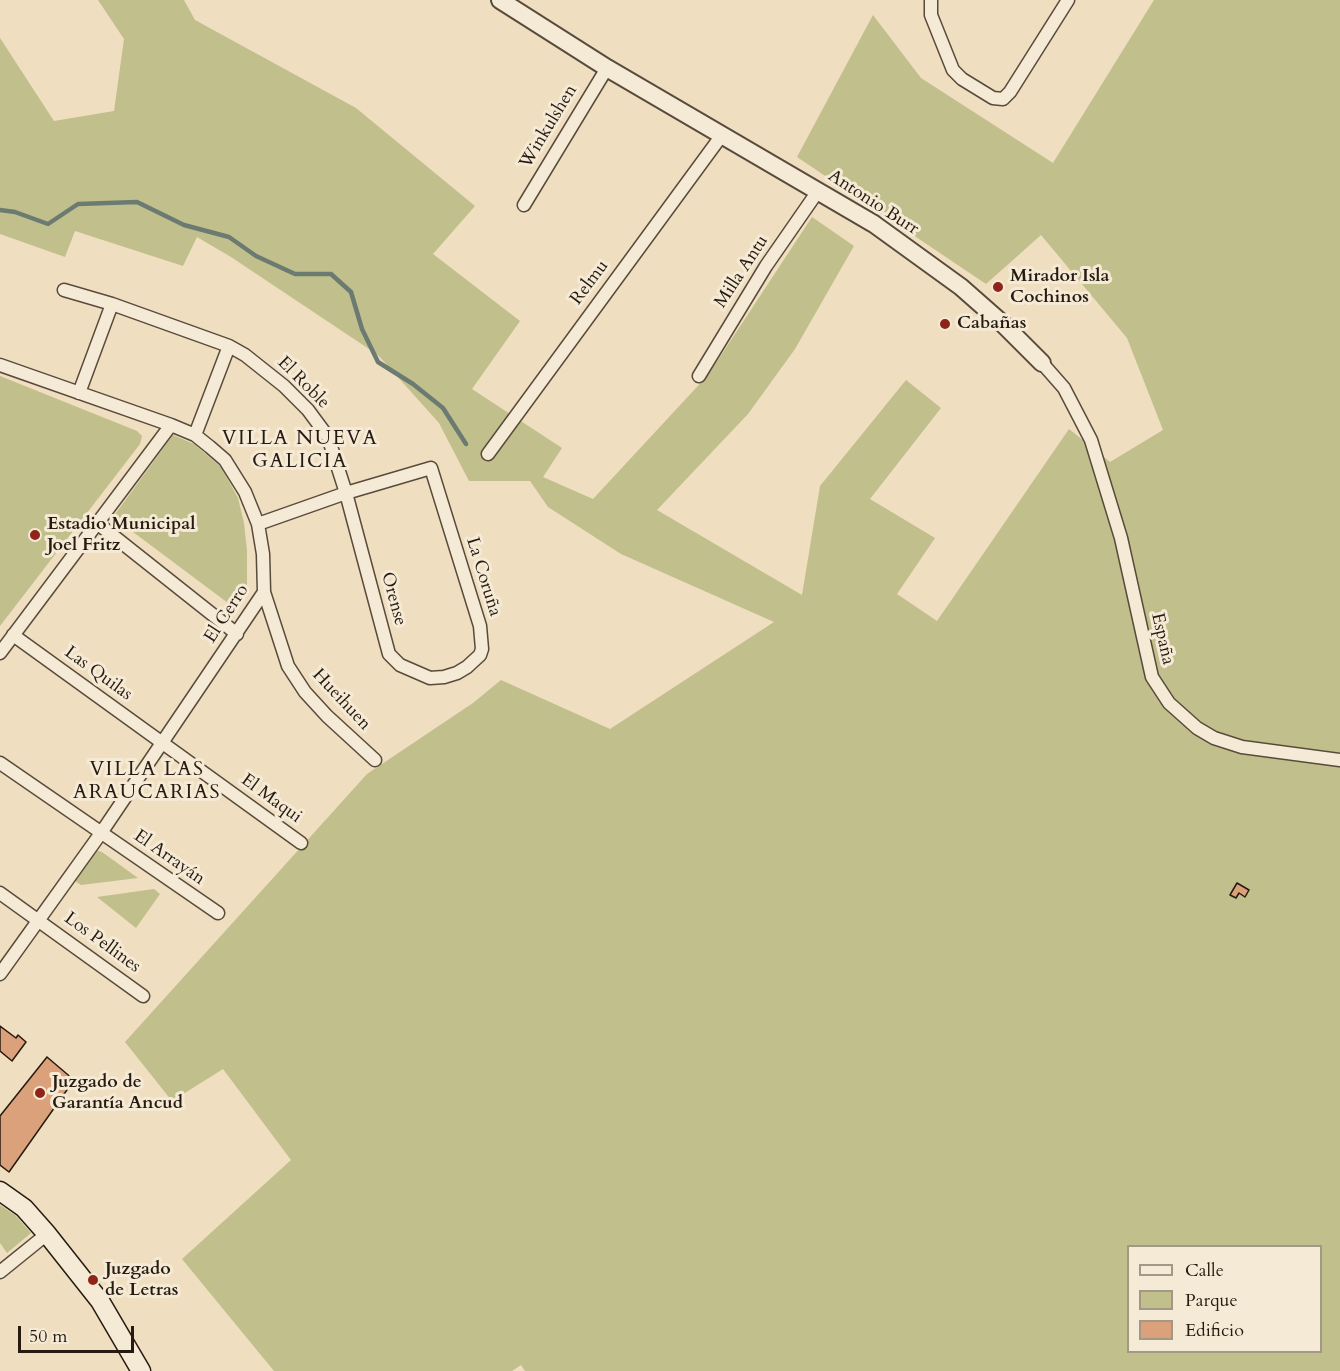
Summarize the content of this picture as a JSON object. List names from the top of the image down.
{
  "streets": {
    "street": [
      "Winkulshen",
      "Antonio Burr",
      "Milla Antu",
      "Relmu",
      "El Roble",
      "La Coruña",
      "Orense",
      "El Cerro",
      "España",
      "Las Quilas",
      "Hueihuen",
      "El Maqui",
      "El Arrayán",
      "Los Pellines"
    ]
  },
  "crossings": [
    ["Winkulshen", "Antonio Burr"],
    ["Antonio Burr", "Milla Antu"],
    ["Antonio Burr", "Relmu"],
    ["Antonio Burr", "España"],
    ["El Roble", "La Coruña"],
    ["El Roble", "Orense"],
    ["La Coruña", "Orense"],
    ["El Cerro", "Las Quilas"],
    ["El Cerro", "Hueihuen"],
    ["El Cerro", "El Maqui"],
    ["El Cerro", "El Arrayán"],
    ["El Cerro", "Los Pellines"],
    ["Las Quilas", "El Maqui"]
  ],
  "districts": ["VILLA NUEVA GALICIA", "VILLA LAS ARAUCARIAS"],
  "places": [
    "Mirador Isla Cochinos",
    "Cabañas",
    "Estadio Municipal Joel Fritz",
    "Juzgado de Garantía Ancud",
    "Juzgado de Letras"
  ],
  "legend": ["Calle", "Parque", "Edificio"],
  "scale_bar": "50 m"
}
